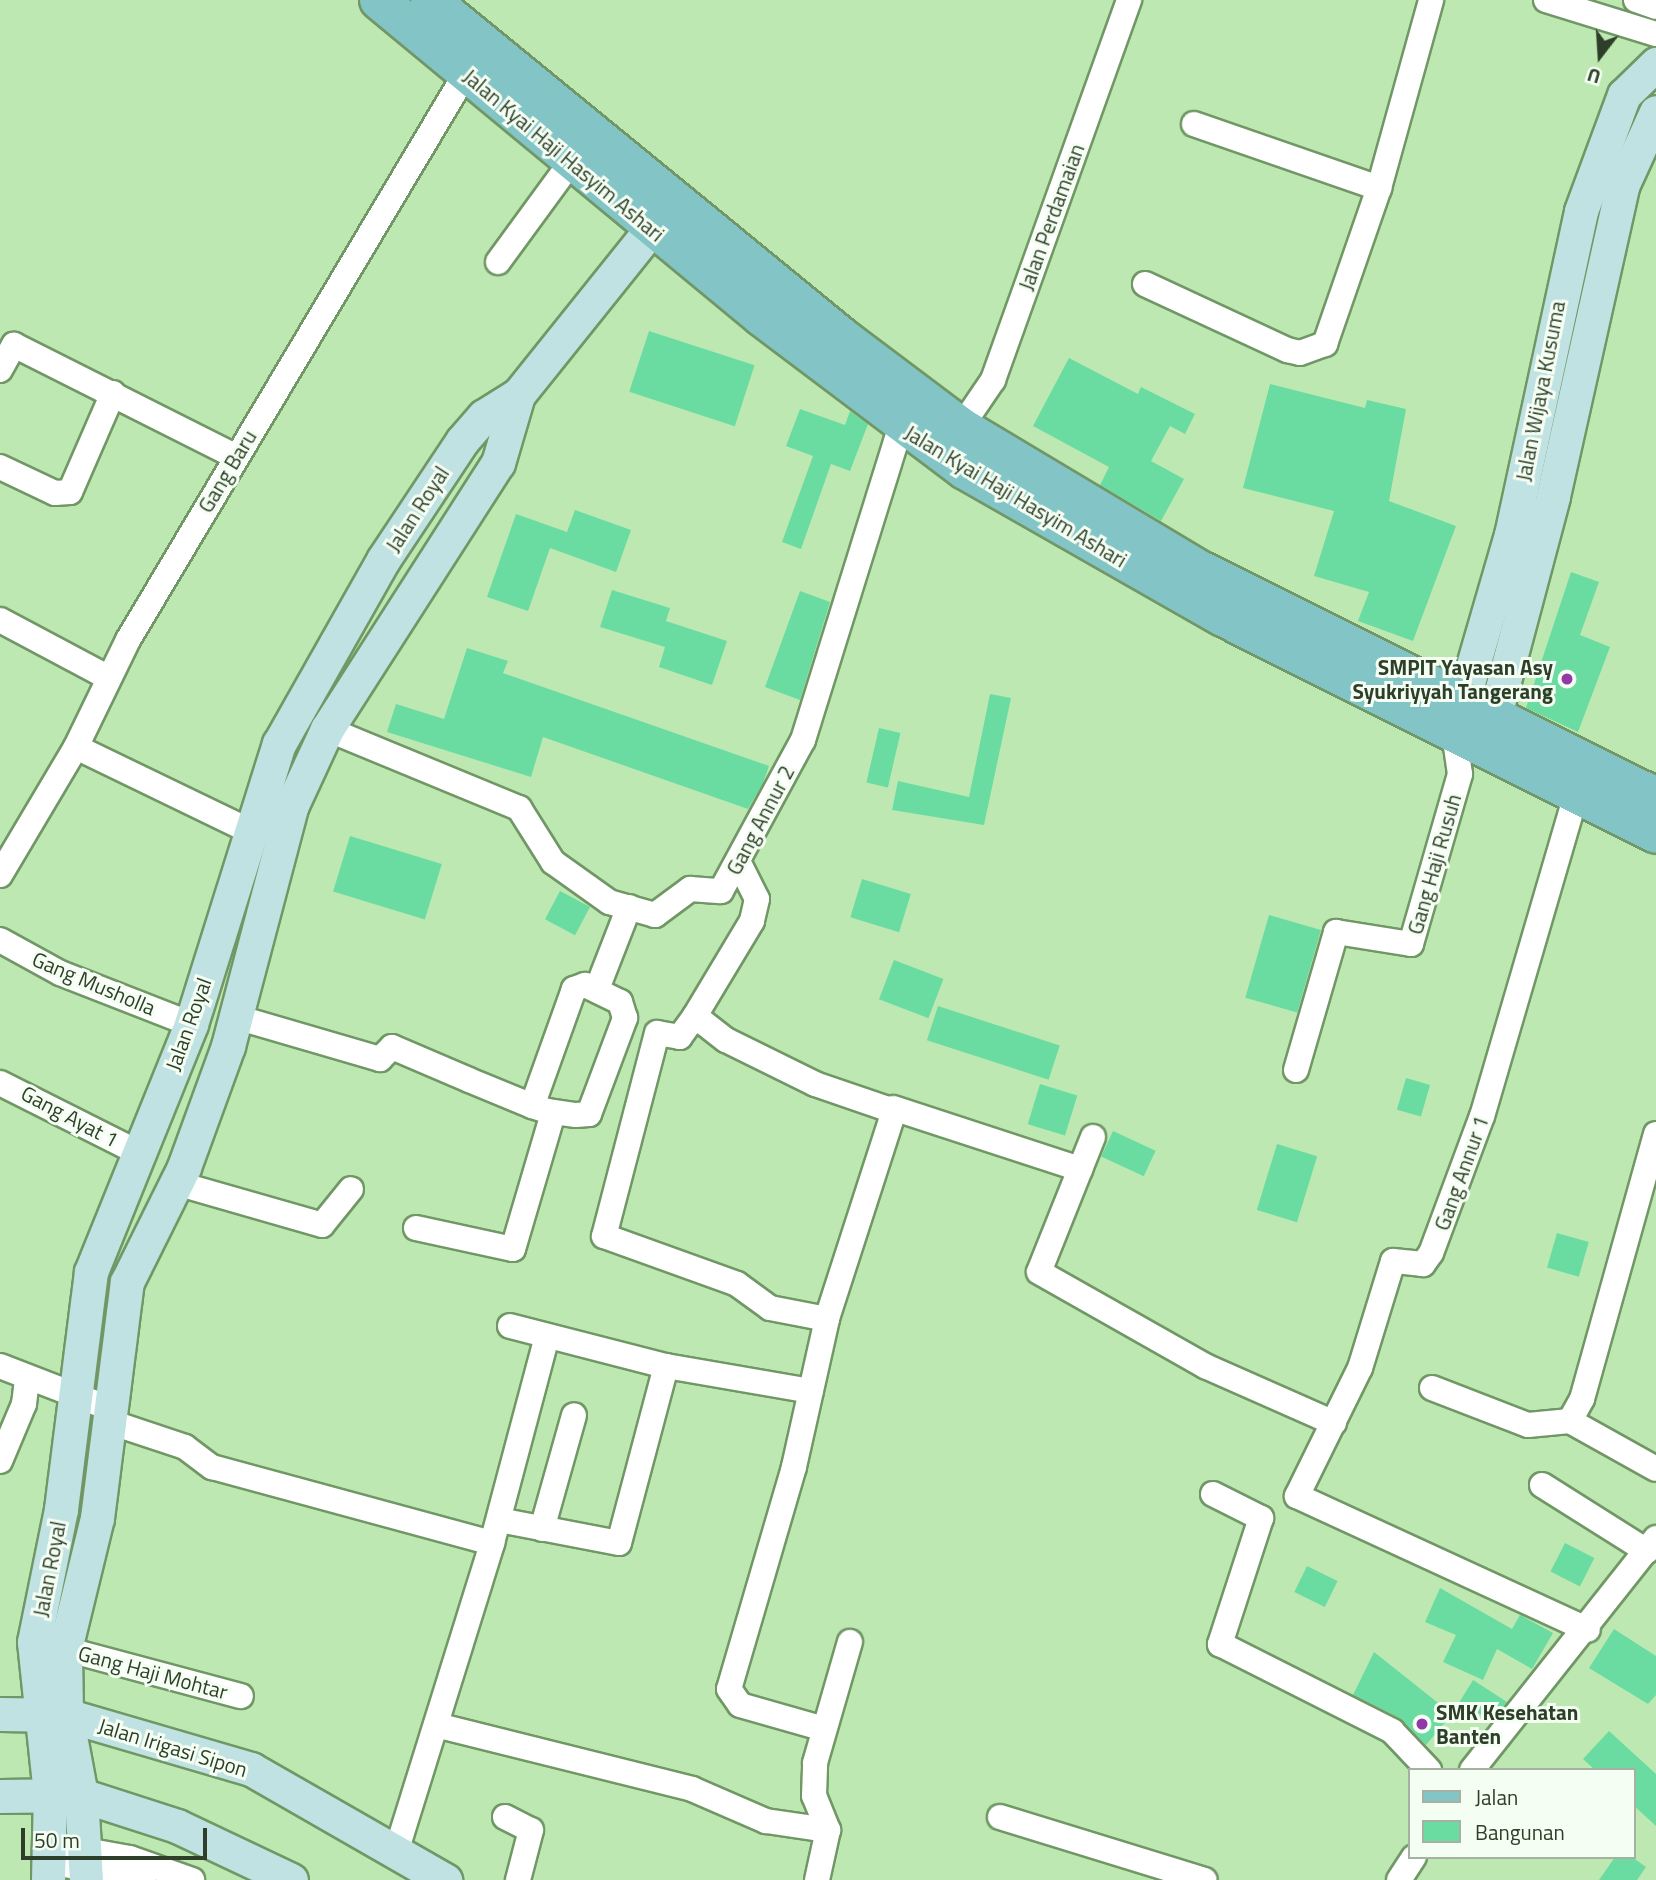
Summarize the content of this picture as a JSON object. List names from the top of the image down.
{
  "streets": {
    "main road": ["Jalan Kyai Haji Hasyim Ashari"],
    "street": [
      "Jalan Perdamaian",
      "Jalan Wijaya Kusuma",
      "Gang Baru",
      "Jalan Royal",
      "Gang Annur 2",
      "Gang Haji Rusuh",
      "Gang Musholla",
      "Gang Ayat 1",
      "Gang Annur 1",
      "Gang Haji Mohtar",
      "Jalan Irigasi Sipon"
    ]
  },
  "crossings": [
    ["Jalan Kyai Haji Hasyim Ashari", "Jalan Perdamaian"],
    ["Jalan Kyai Haji Hasyim Ashari", "Jalan Wijaya Kusuma"],
    ["Jalan Kyai Haji Hasyim Ashari", "Gang Baru"],
    ["Jalan Kyai Haji Hasyim Ashari", "Jalan Royal"],
    ["Jalan Kyai Haji Hasyim Ashari", "Gang Annur 2"],
    ["Jalan Kyai Haji Hasyim Ashari", "Gang Haji Rusuh"],
    ["Jalan Kyai Haji Hasyim Ashari", "Gang Annur 1"],
    ["Jalan Wijaya Kusuma", "Gang Haji Rusuh"],
    ["Jalan Royal", "Gang Annur 2"],
    ["Jalan Royal", "Gang Musholla"],
    ["Jalan Royal", "Gang Ayat 1"],
    ["Jalan Royal", "Gang Haji Mohtar"],
    ["Jalan Royal", "Jalan Irigasi Sipon"]
  ],
  "places": ["SMPIT Yayasan Asy Syukriyyah Tangerang", "SMK Kesehatan Banten"],
  "legend": ["Jalan", "Bangunan"],
  "scale_bar": "50 m",
  "north": "bottom"
}
